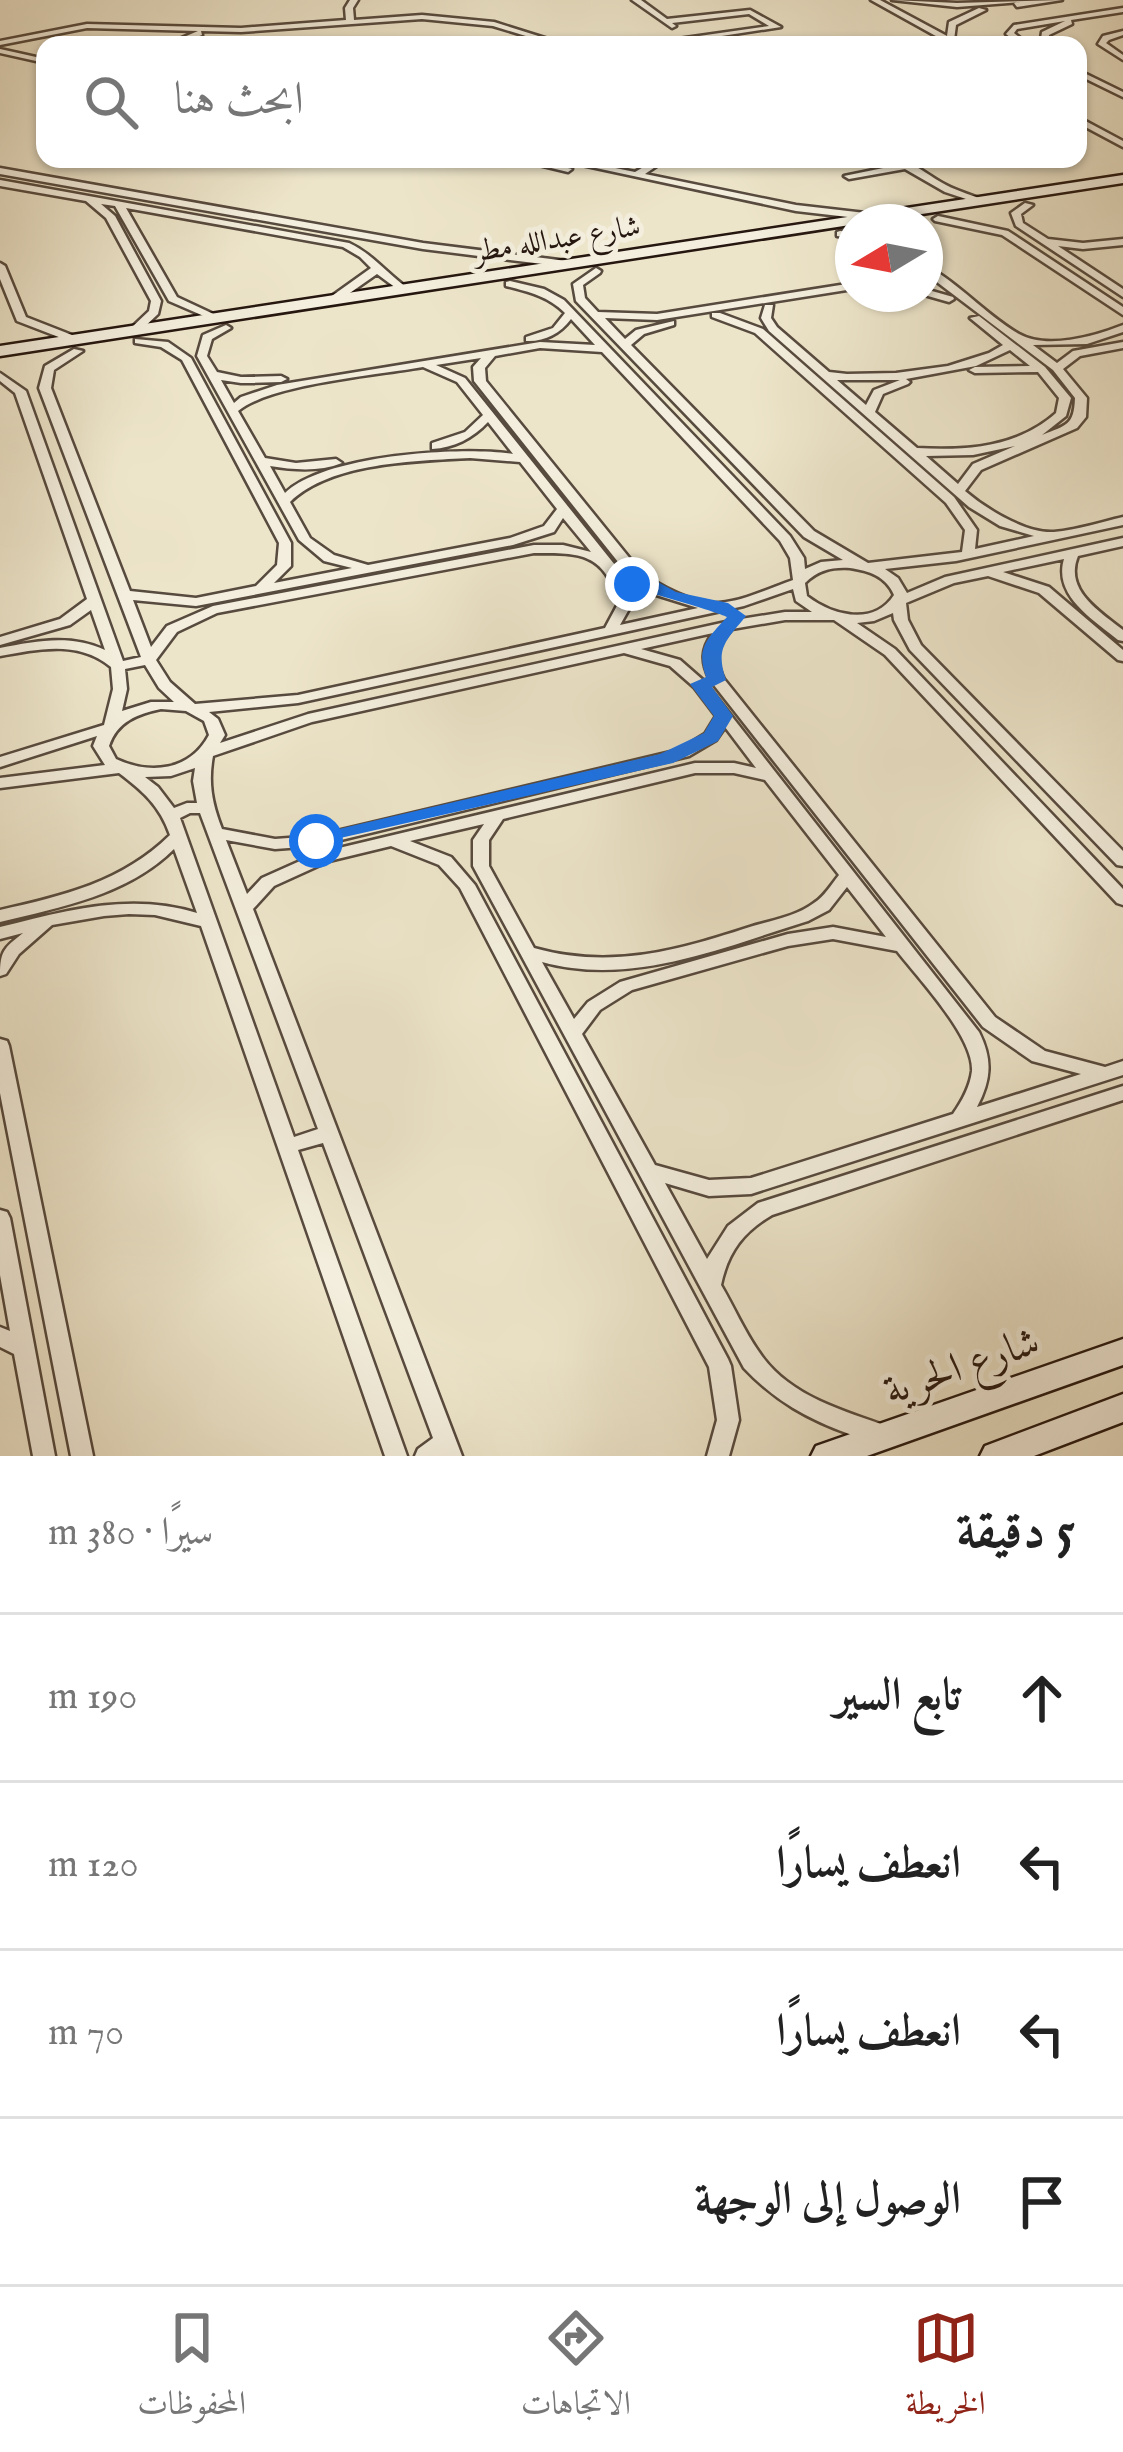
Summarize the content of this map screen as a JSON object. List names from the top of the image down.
{
  "streets": {
    "street": ["شارع عبدالله مطر", "شارع الحرية"]
  },
  "north": "left",
  "page": {
    "search": "ابحث هنا",
    "heading": ["5 دقيقة", "سيرًا · 380 m"],
    "list": [
      ["تابع السير", "190 m"],
      ["انعطف يسارًا", "120 m"],
      ["انعطف يسارًا", "70 m"],
      "الوصول إلى الوجهة"
    ],
    "nav": ["الخريطة", "الاتجاهات", "المحفوظات"]
  }
}
